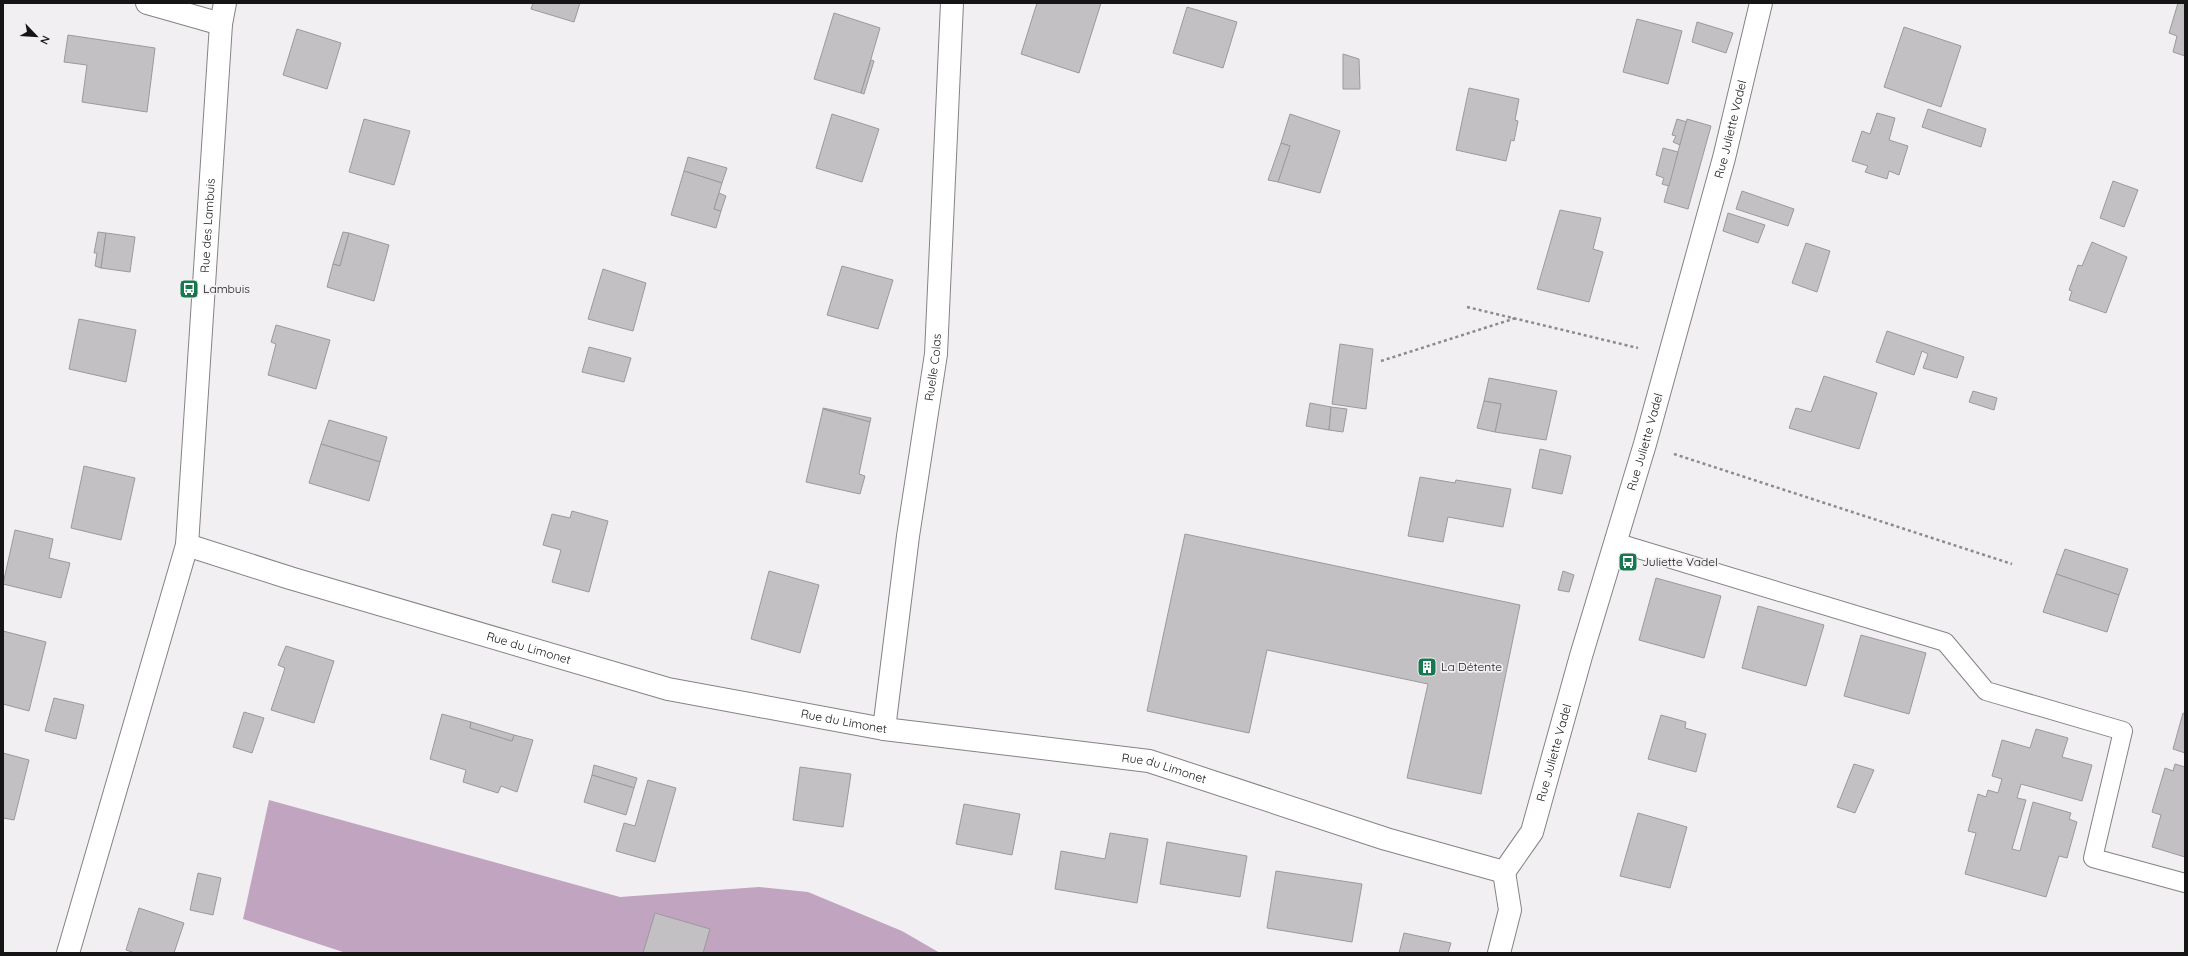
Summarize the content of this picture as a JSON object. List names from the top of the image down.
{
  "streets": {
    "street": [
      "Rue Juliette Vadel",
      "Rue des Lambuis",
      "Ruelle Colas",
      "Rue du Limonet"
    ]
  },
  "crossings": [
    ["Rue Juliette Vadel", "Rue du Limonet"],
    ["Rue des Lambuis", "Rue du Limonet"],
    ["Ruelle Colas", "Rue du Limonet"]
  ],
  "places": {
    "bus stop": ["Lambuis", "Juliette Vadel"],
    "building": ["La Détente"]
  },
  "north": "bottom right"
}
